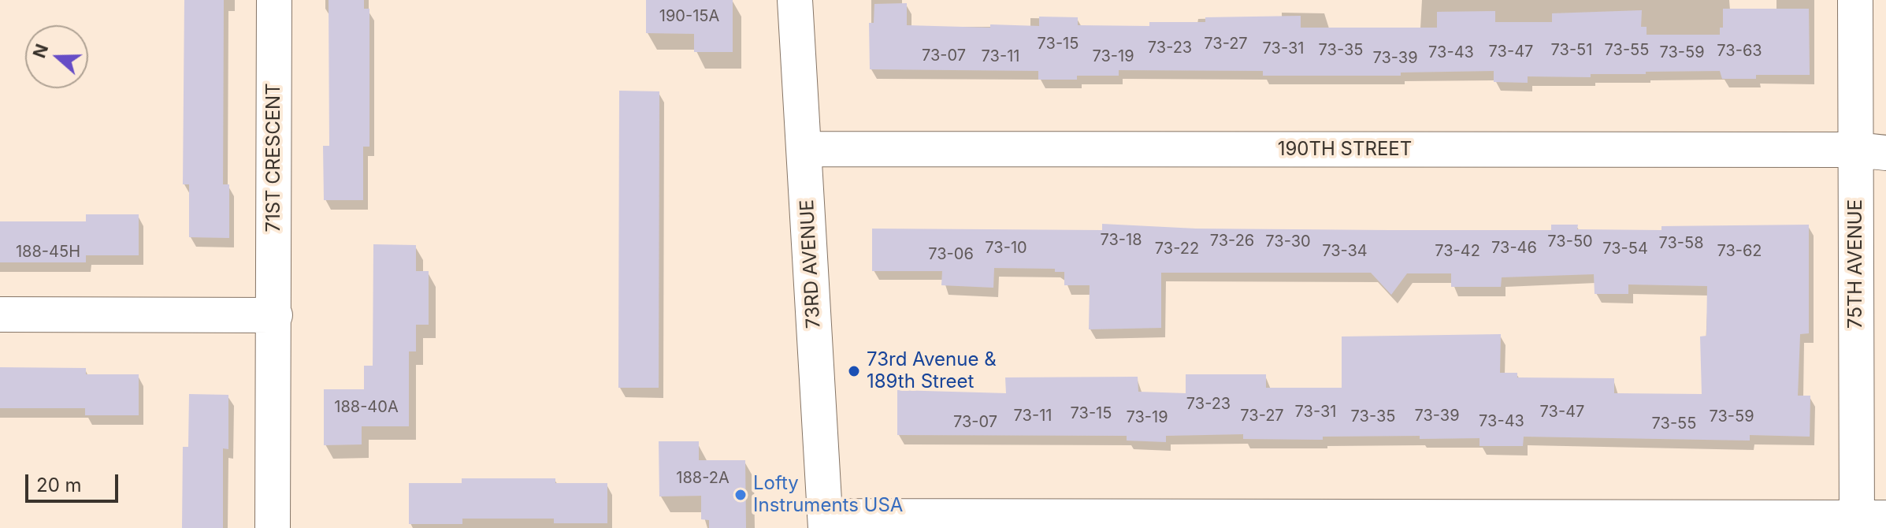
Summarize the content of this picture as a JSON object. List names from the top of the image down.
{
  "streets": {
    "street": [
      "190TH STREET",
      "71ST CRESCENT",
      "73RD AVENUE",
      "75TH AVENUE"
    ]
  },
  "crossings": [
    ["190TH STREET", "73RD AVENUE"],
    ["190TH STREET", "75TH AVENUE"]
  ],
  "places": ["73rd Avenue & 189th Street", "Lofty Instruments USA"],
  "house_numbers": [
    "190-15A",
    "73-15",
    "73-27",
    "73-23",
    "73-31",
    "73-35",
    "73-51",
    "73-55",
    "73-63",
    "73-47",
    "73-43",
    "73-59",
    "73-07",
    "73-11",
    "73-19",
    "73-39",
    "73-18",
    "73-26",
    "73-30",
    "73-50",
    "73-58",
    "73-10",
    "73-46",
    "73-22",
    "73-54",
    "73-34",
    "73-42",
    "73-62",
    "188-45H",
    "73-06",
    "73-23",
    "188-40A",
    "73-31",
    "73-47",
    "73-15",
    "73-11",
    "73-27",
    "73-39",
    "73-35",
    "73-59",
    "73-19",
    "73-43",
    "73-07",
    "73-55",
    "188-2A"
  ],
  "scale_bar": "20 m",
  "north": "left"
}
